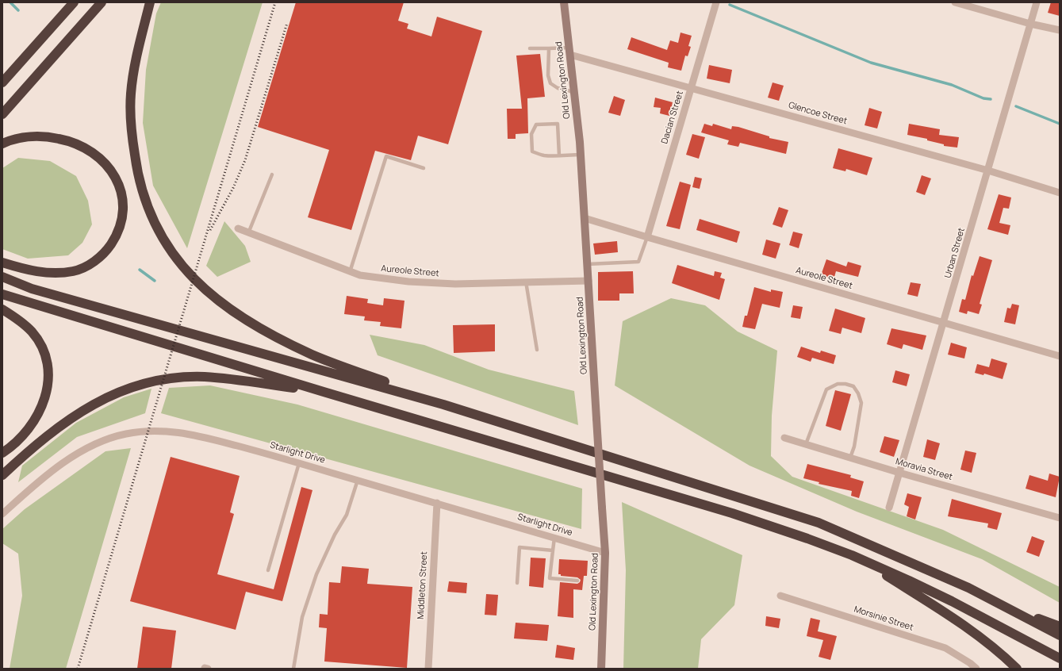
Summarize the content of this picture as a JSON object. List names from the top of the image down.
{
  "streets": {
    "main road": ["Old Lexington Road"],
    "street": [
      "Glencoe Street",
      "Dacian Street",
      "Urban Street",
      "Aureole Street",
      "Starlight Drive",
      "Moravia Street",
      "Middleton Street",
      "Morsinie Street"
    ]
  },
  "crossings": [
    ["Old Lexington Road", "Glencoe Street"],
    ["Old Lexington Road", "Aureole Street"],
    ["Old Lexington Road", "Starlight Drive"],
    ["Glencoe Street", "Dacian Street"],
    ["Glencoe Street", "Urban Street"],
    ["Dacian Street", "Aureole Street"],
    ["Urban Street", "Aureole Street"],
    ["Urban Street", "Moravia Street"],
    ["Starlight Drive", "Middleton Street"]
  ]
}
